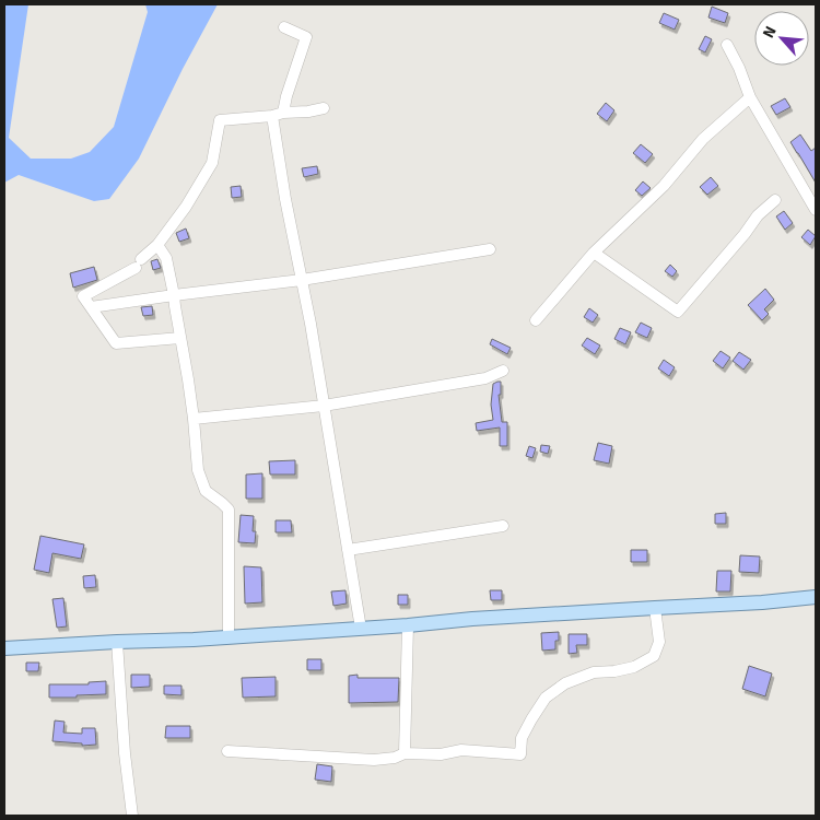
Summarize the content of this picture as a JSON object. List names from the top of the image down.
{
  "north": "top left"
}
